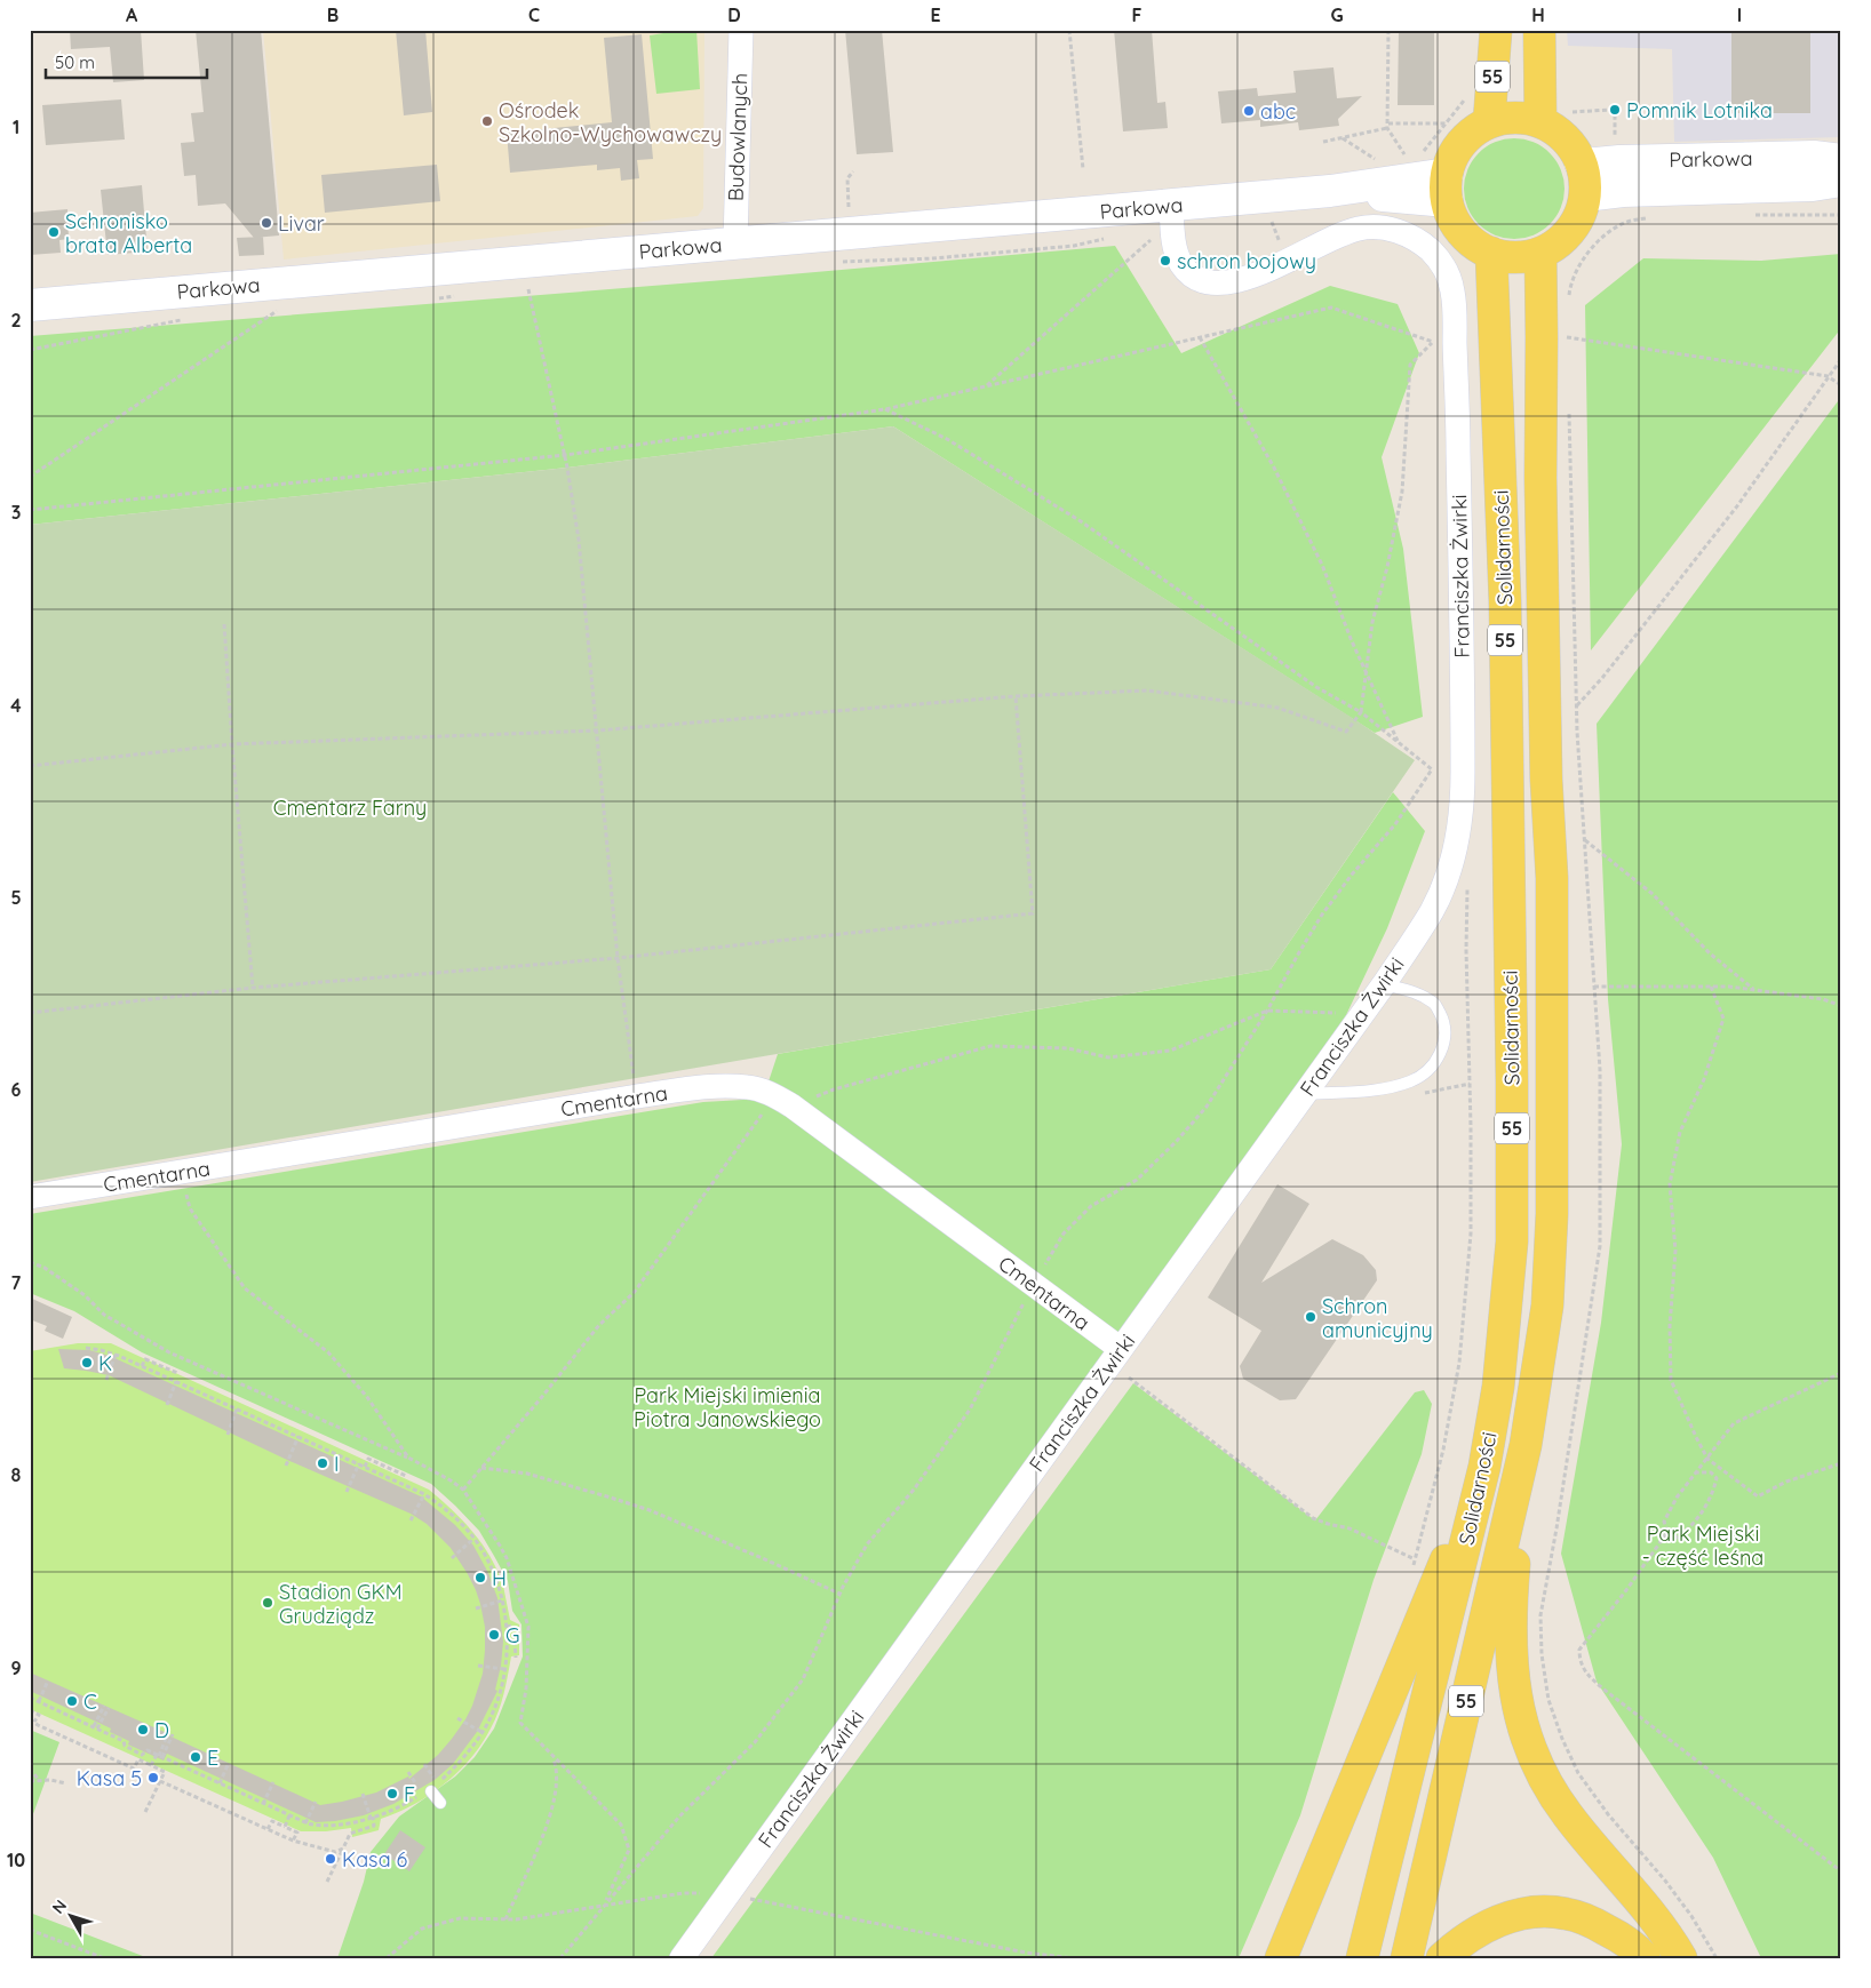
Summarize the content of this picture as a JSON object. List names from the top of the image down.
{
  "streets": {
    "main road": ["55", "Solidarności"],
    "street": [
      "Budowlanych",
      "Parkowa",
      "Franciszka Żwirki",
      "Cmentarna"
    ]
  },
  "crossings": [
    ["55", "Parkowa"],
    ["55", "Solidarności"],
    ["Budowlanych", "Parkowa"],
    ["Parkowa", "Solidarności"],
    ["Parkowa", "Franciszka Żwirki"],
    ["Franciszka Żwirki", "Cmentarna"]
  ],
  "parks": ["Cmentarz Farny", "Park Miejski imienia Piotra Janowskiego", "Park Miejski - część leśna"],
  "places": [
    "Pomnik Lotnika",
    "abc",
    "Ośrodek Szkolno-Wychowawczy",
    "Livar",
    "Schronisko brata Alberta",
    "schron bojowy",
    "Schron amunicyjny",
    "K",
    "I",
    "H",
    "Stadion GKM Grudziądz",
    "G",
    "C",
    "D",
    "E",
    "Kasa 5",
    "F",
    "Kasa 6"
  ],
  "scale_bar": "50 m",
  "north": "top left",
  "grid": {
    "columns": [
      "A",
      "B",
      "C",
      "D",
      "E",
      "F",
      "G",
      "H",
      "I"
    ],
    "rows": [
      "1",
      "2",
      "3",
      "4",
      "5",
      "6",
      "7",
      "8",
      "9",
      "10"
    ]
  }
}
